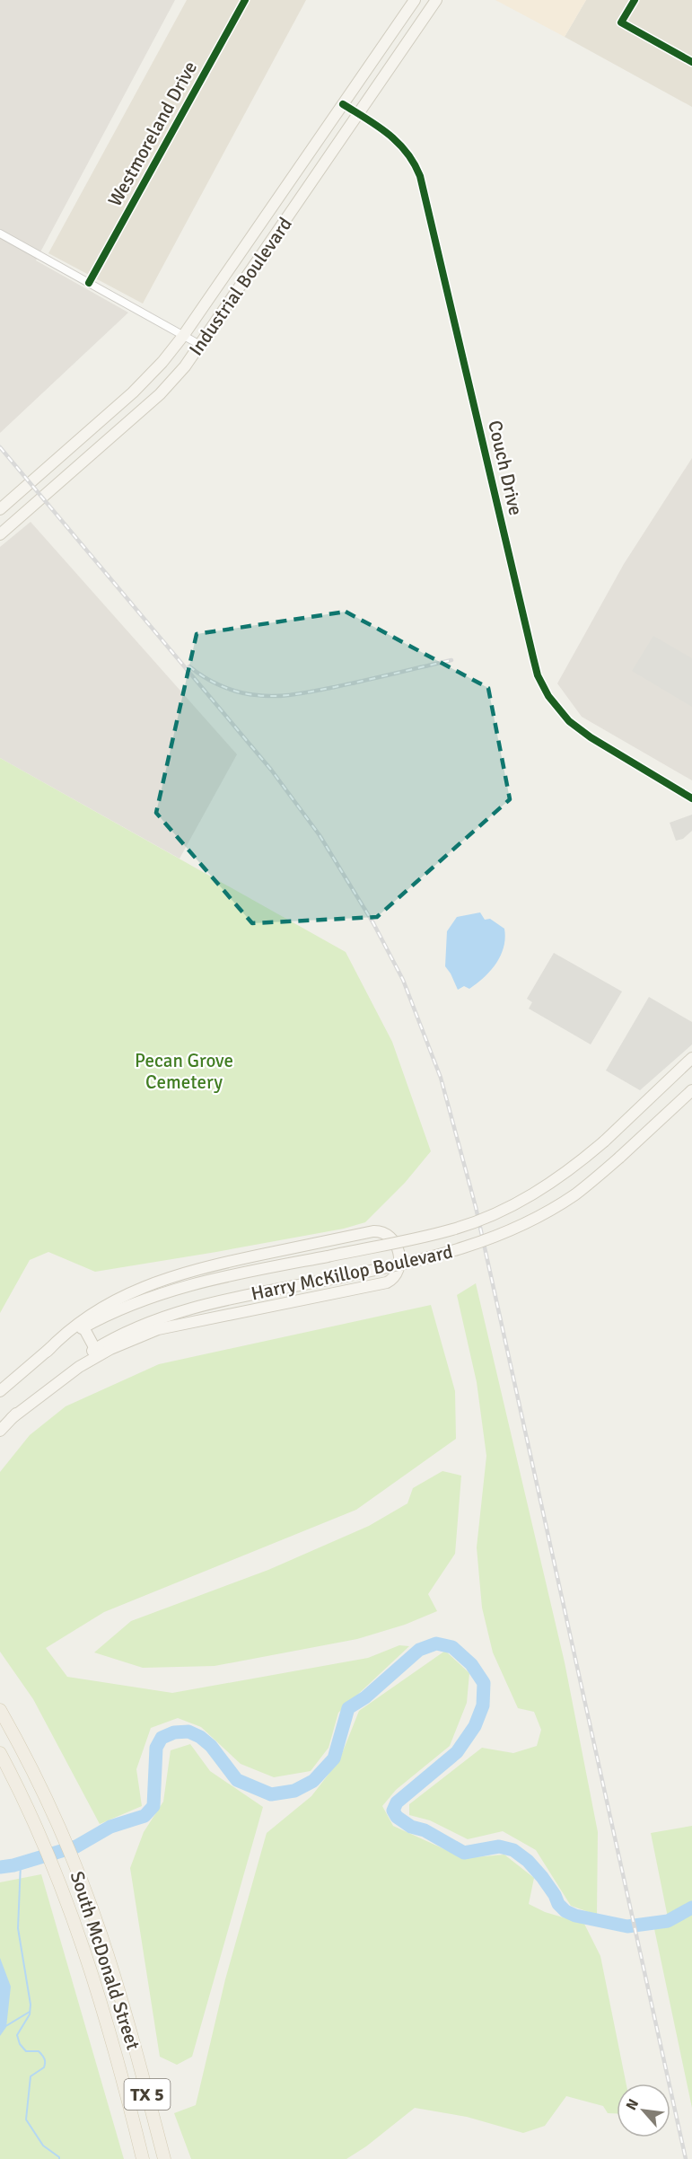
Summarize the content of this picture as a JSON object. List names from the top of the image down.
{
  "streets": {
    "main road": [
      "Industrial Boulevard",
      "Harry McKillop Boulevard",
      "South McDonald Street",
      "TX 5"
    ],
    "street": ["Westmoreland Drive", "Couch Drive"]
  },
  "crossings": [
    ["Industrial Boulevard", "Couch Drive"]
  ],
  "parks": ["Pecan Grove Cemetery"],
  "north": "top left"
}
